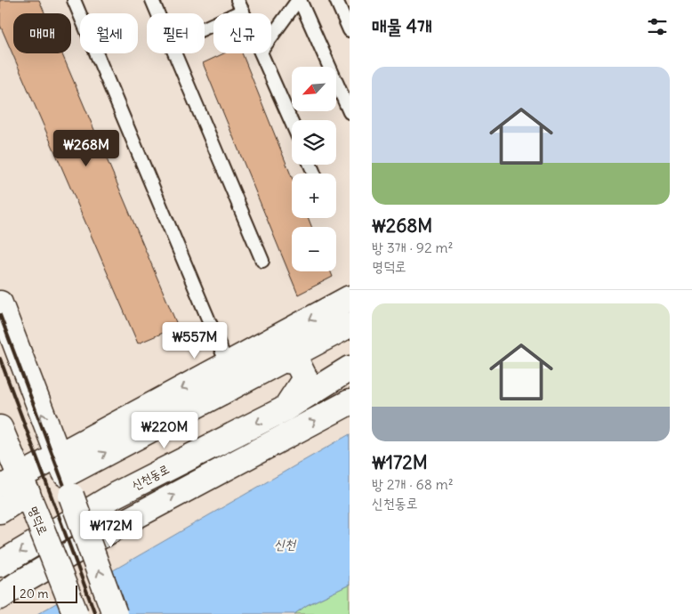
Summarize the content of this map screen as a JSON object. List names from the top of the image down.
{
  "streets": {
    "main road": ["신천동로", "명덕로"]
  },
  "water": ["신천"],
  "scale_bar": "20 m",
  "north": "bottom left",
  "page": {
    "heading": "매물 4개",
    "chip": [
      "매매",
      "월세",
      "필터",
      "신규"
    ],
    "list": [
      {
        "name": "₩268M",
        "note": "방 3개 · 92 m² · 명덕로"
      },
      {
        "name": "₩172M",
        "note": "방 2개 · 68 m² · 신천동로"
      }
    ],
    "map_buttons": ["+", "−"],
    "price": [
      "₩268M",
      "₩557M",
      "₩220M",
      "₩172M"
    ],
    "scale": "20 m"
  }
}
